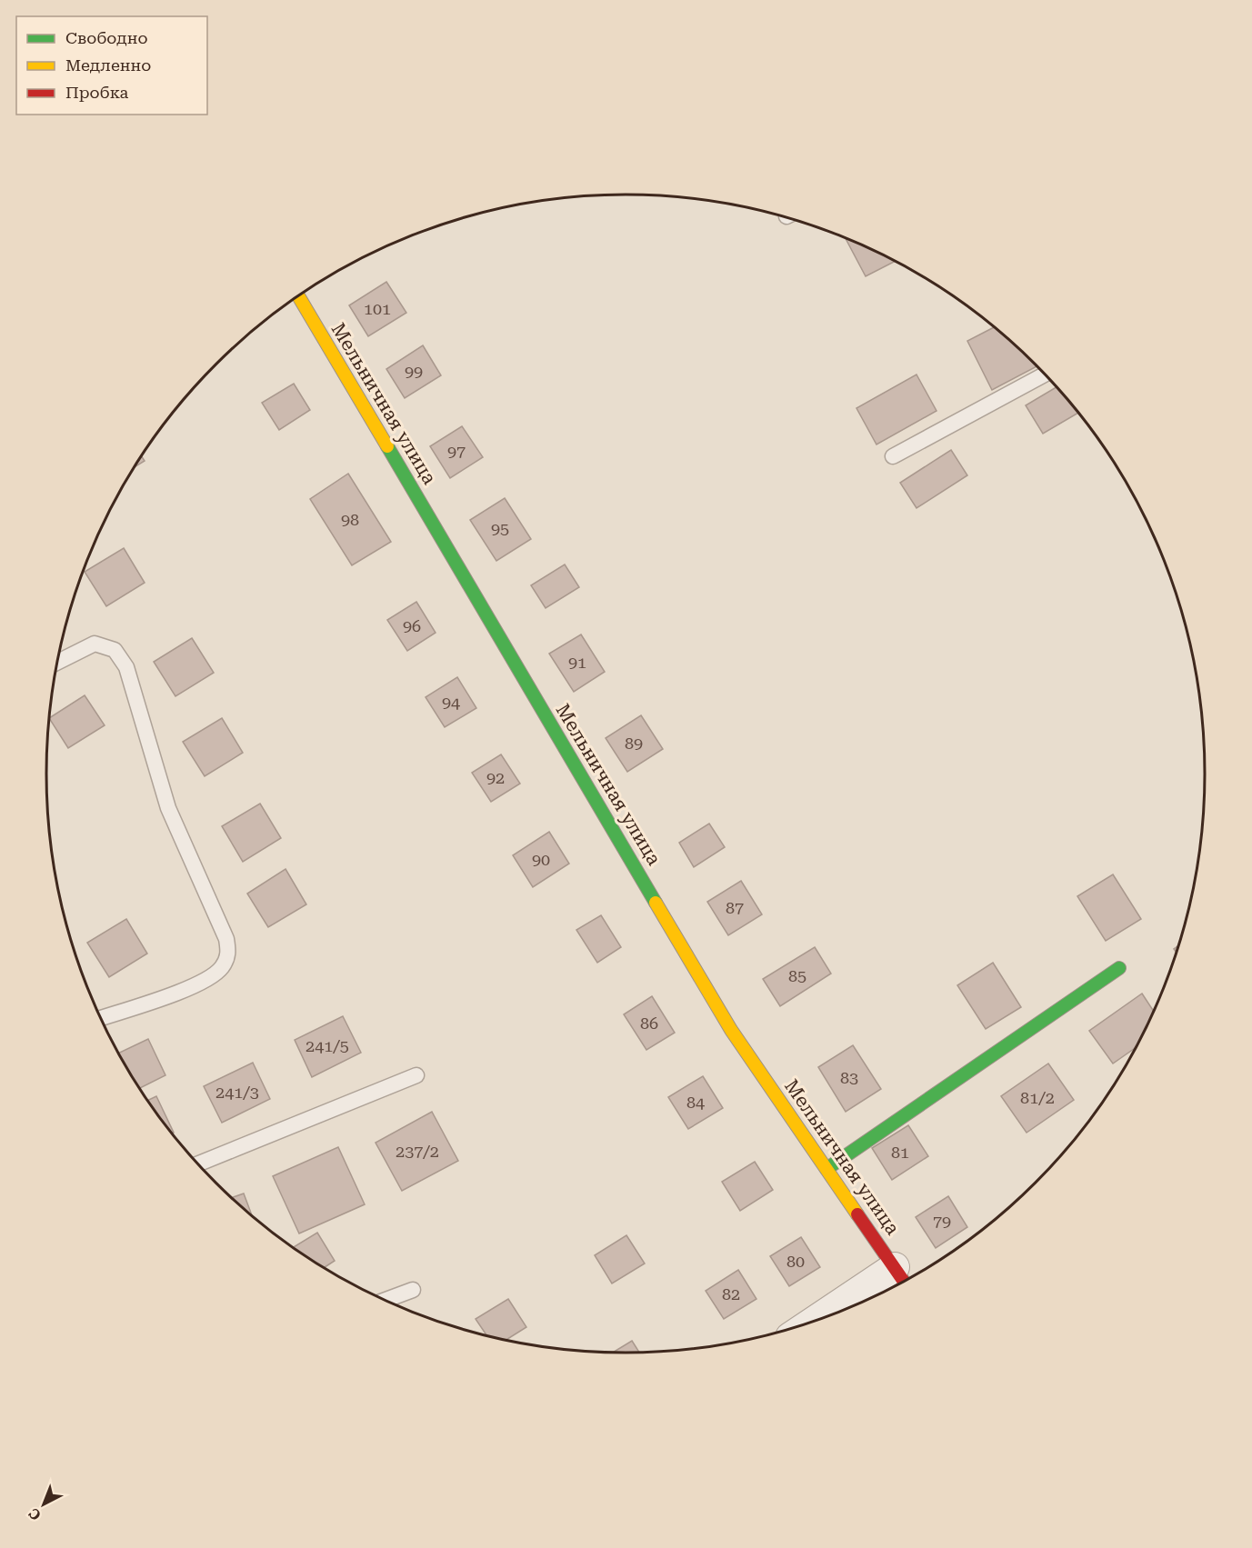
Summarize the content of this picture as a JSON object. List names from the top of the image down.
{
  "streets": {
    "street": ["Мельничная улица"]
  },
  "house_numbers": [
    "101",
    "99",
    "97",
    "98",
    "95",
    "96",
    "91",
    "94",
    "89",
    "92",
    "90",
    "87",
    "85",
    "86",
    "241/5",
    "83",
    "241/3",
    "81/2",
    "84",
    "237/2",
    "81",
    "79",
    "80",
    "82"
  ],
  "legend": ["Свободно", "Медленно", "Пробка"],
  "north": "bottom left"
}
